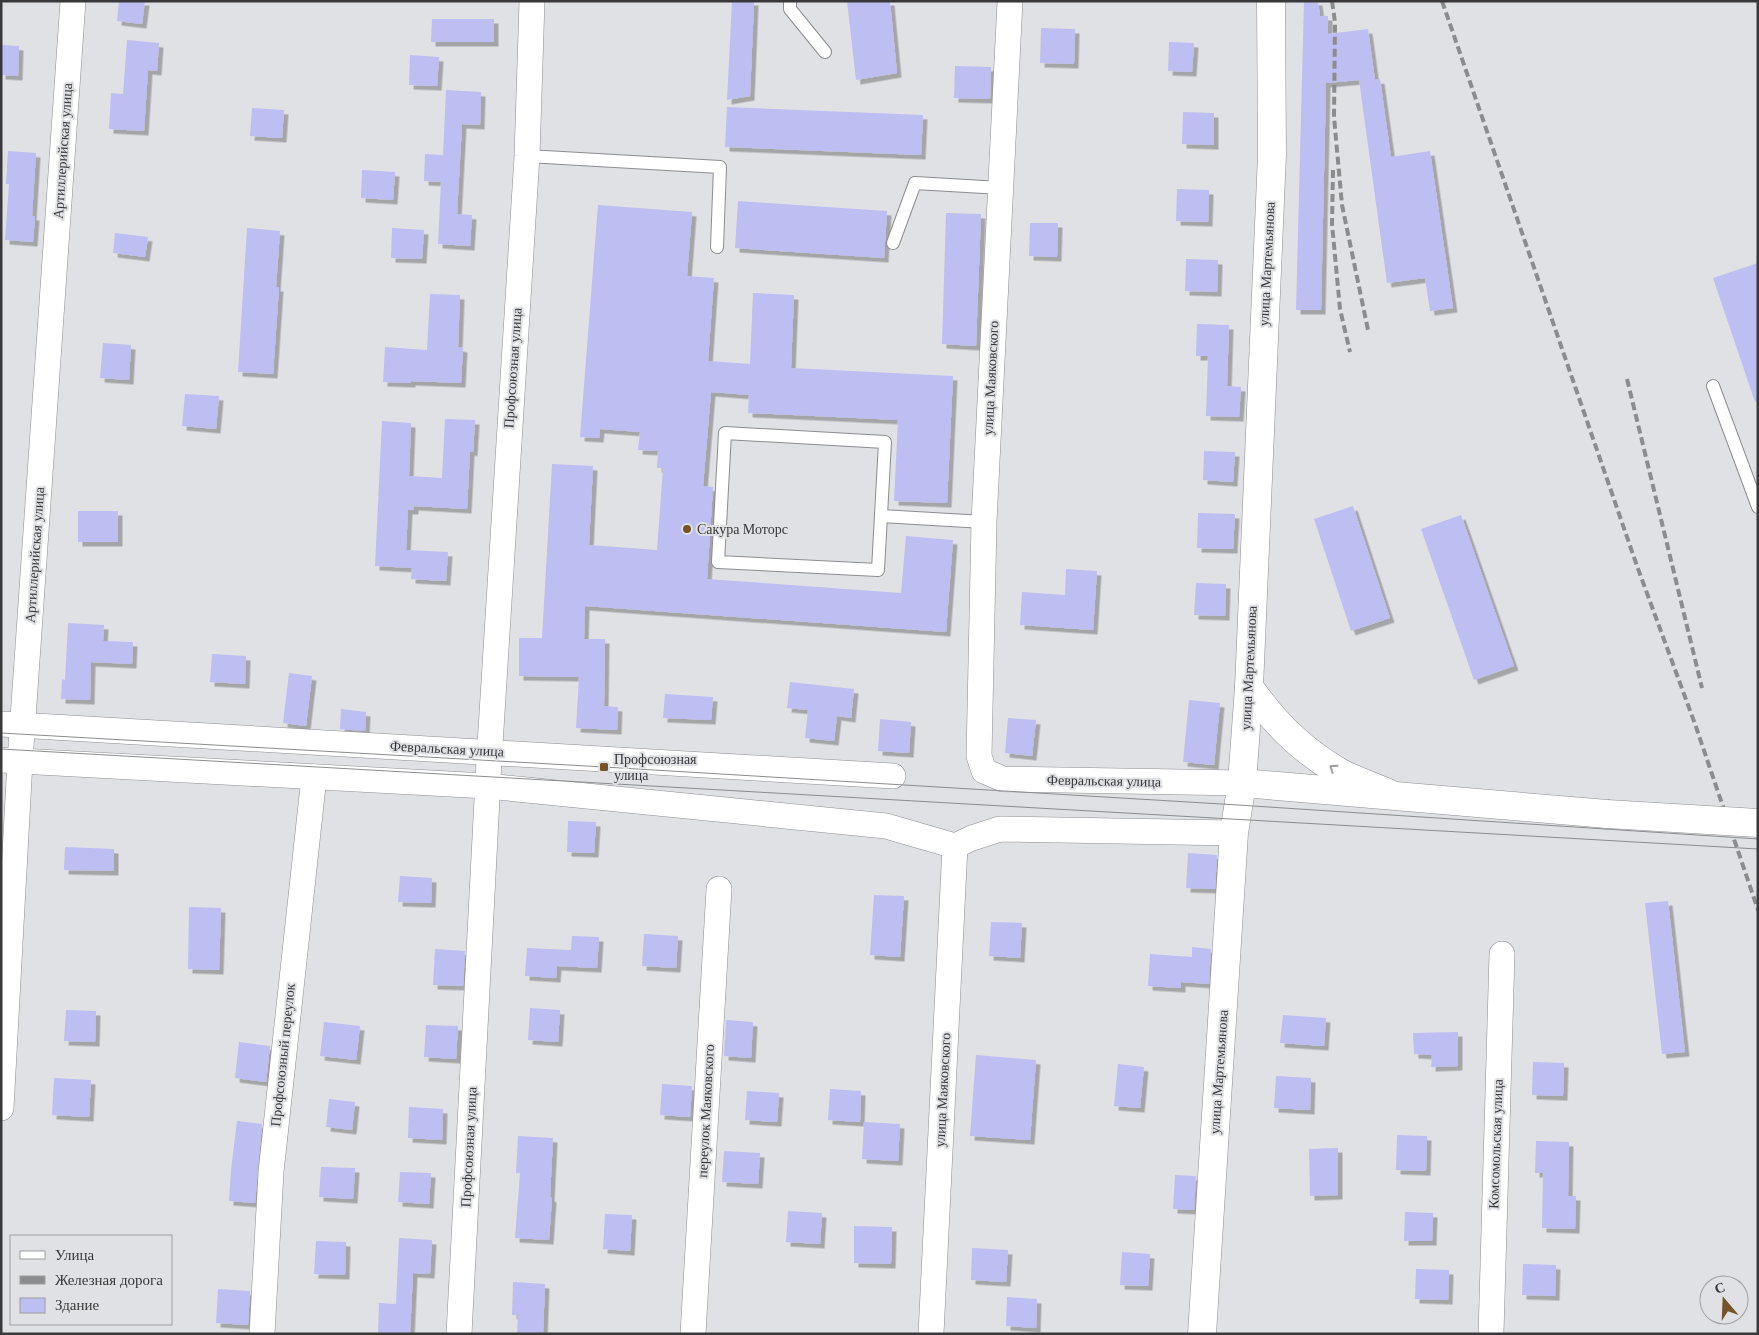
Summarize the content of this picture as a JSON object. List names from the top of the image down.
{
  "streets": {
    "main road": ["улица Мартемьянова"],
    "street": [
      "Артиллерийская улица",
      "Профсоюзная улица",
      "улица Маяковского",
      "Февральская улица",
      "Профсоюзный переулок",
      "переулок Маяковского",
      "Комсомольская улица"
    ]
  },
  "crossings": [
    ["Артиллерийская улица", "Февральская улица"],
    ["улица Мартемьянова", "Февральская улица"],
    ["Профсоюзная улица", "Февральская улица"],
    ["улица Маяковского", "Февральская улица"]
  ],
  "places": {
    "other": ["Сакура Моторс"],
    "transit": ["Профсоюзная улица"]
  },
  "legend": ["Улица", "Железная дорога", "Здание"],
  "north": "top"
}
